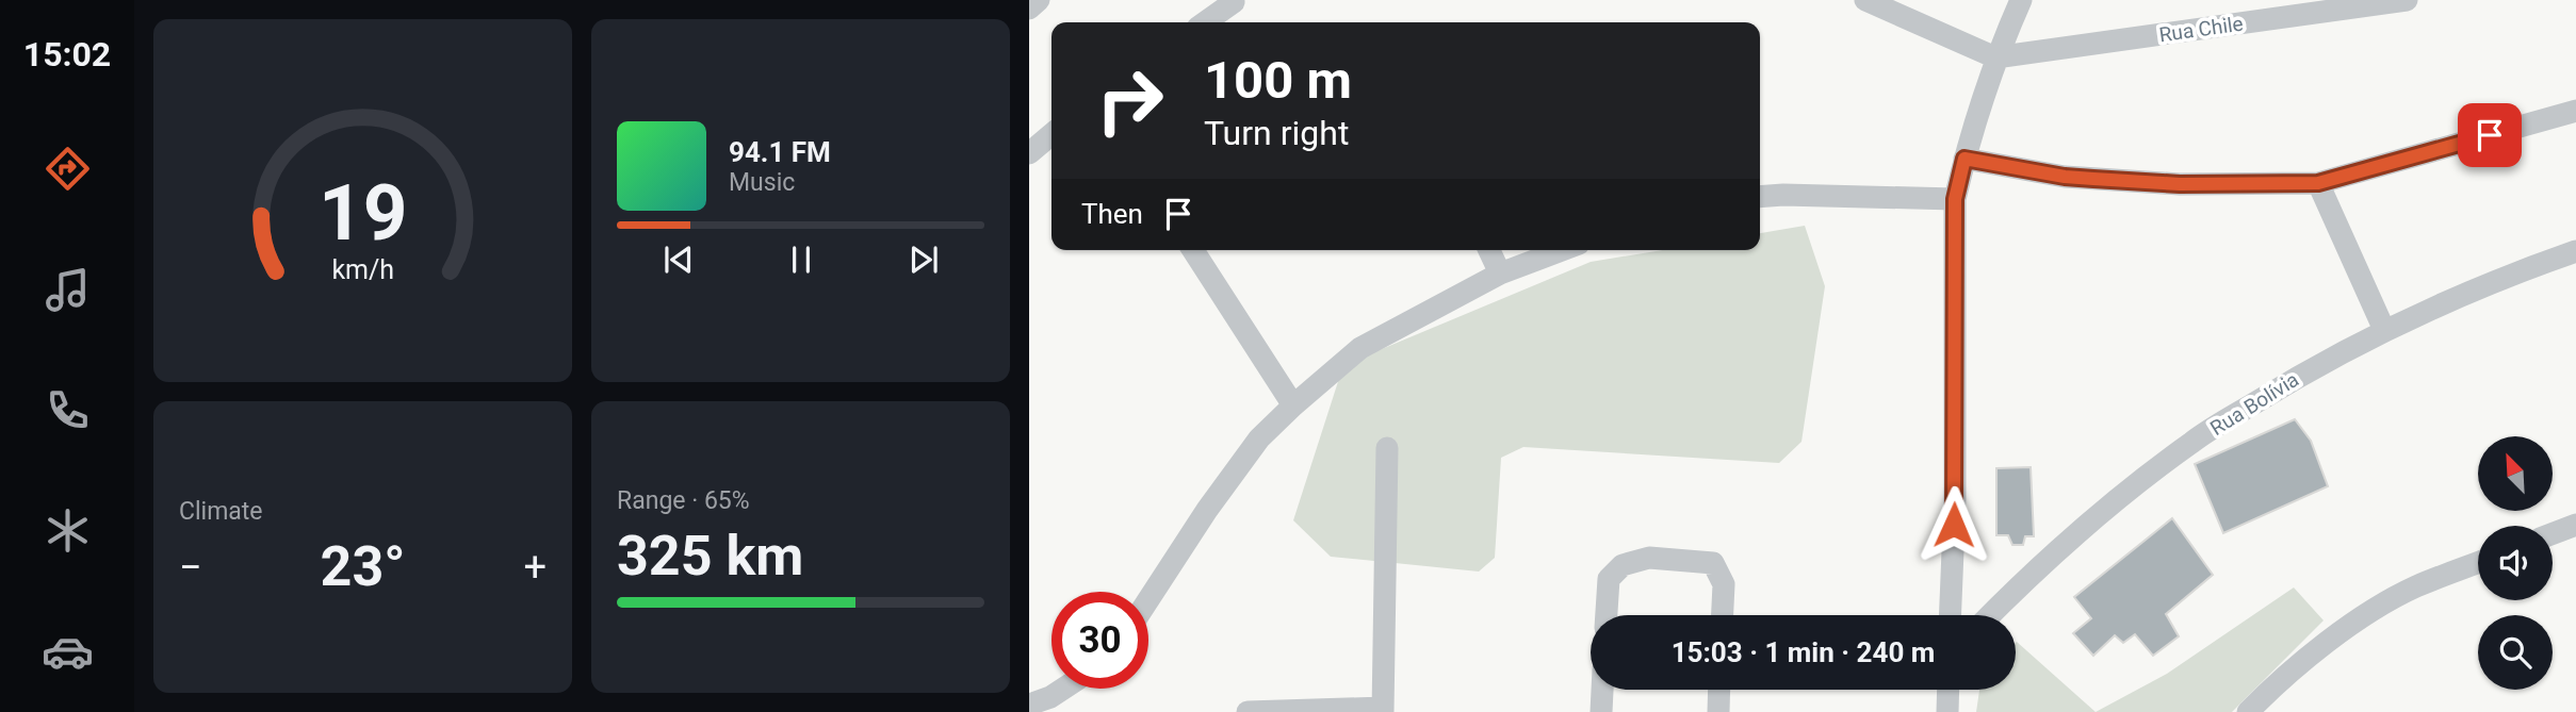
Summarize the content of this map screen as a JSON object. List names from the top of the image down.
{
  "streets": {
    "street": ["Rua Chile", "Rua Bolívia"]
  },
  "north": "top left",
  "page": {
    "tabs": "15:02",
    "turn": ["100 m", "Turn right"],
    "song": ["94.1 FM", "Music"],
    "then": "Then",
    "tile": [
      "Climate",
      ["Range · 65%", "325 km"]
    ],
    "heat": ["−", "23°", "+"],
    "limit": "30",
    "trip": "15:03 · 1 min · 240 m",
    "gauge": ["19", "km/h"]
  }
}
